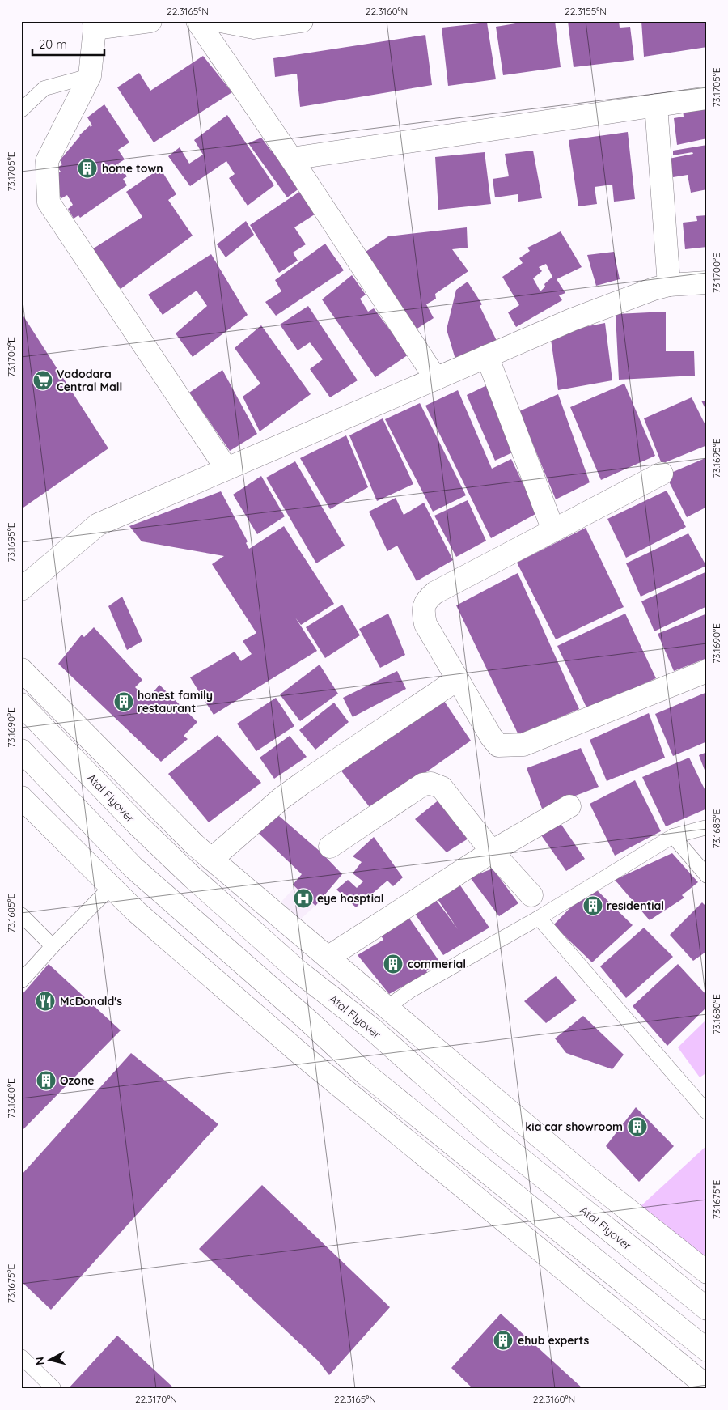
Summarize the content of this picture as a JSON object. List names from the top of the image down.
{
  "streets": {
    "street": ["Atal Flyover"]
  },
  "places": {
    "building": [
      "home town",
      "honest family restaurant",
      "residential",
      "commerial",
      "Ozone",
      "kia car showroom",
      "ehub experts"
    ],
    "supermarket": ["Vadodara Central Mall"],
    "hospital": ["eye hosptial"],
    "restaurant": ["McDonald's"]
  },
  "scale_bar": "20 m",
  "north": "left",
  "coordinates": [
    "22.3165°N",
    "22.3160°N",
    "22.3155°N",
    "73.1705°E",
    "73.1700°E",
    "73.1695°E",
    "73.1690°E",
    "73.1685°E",
    "73.1680°E",
    "73.1675°E",
    "22.3170°N"
  ]
}
